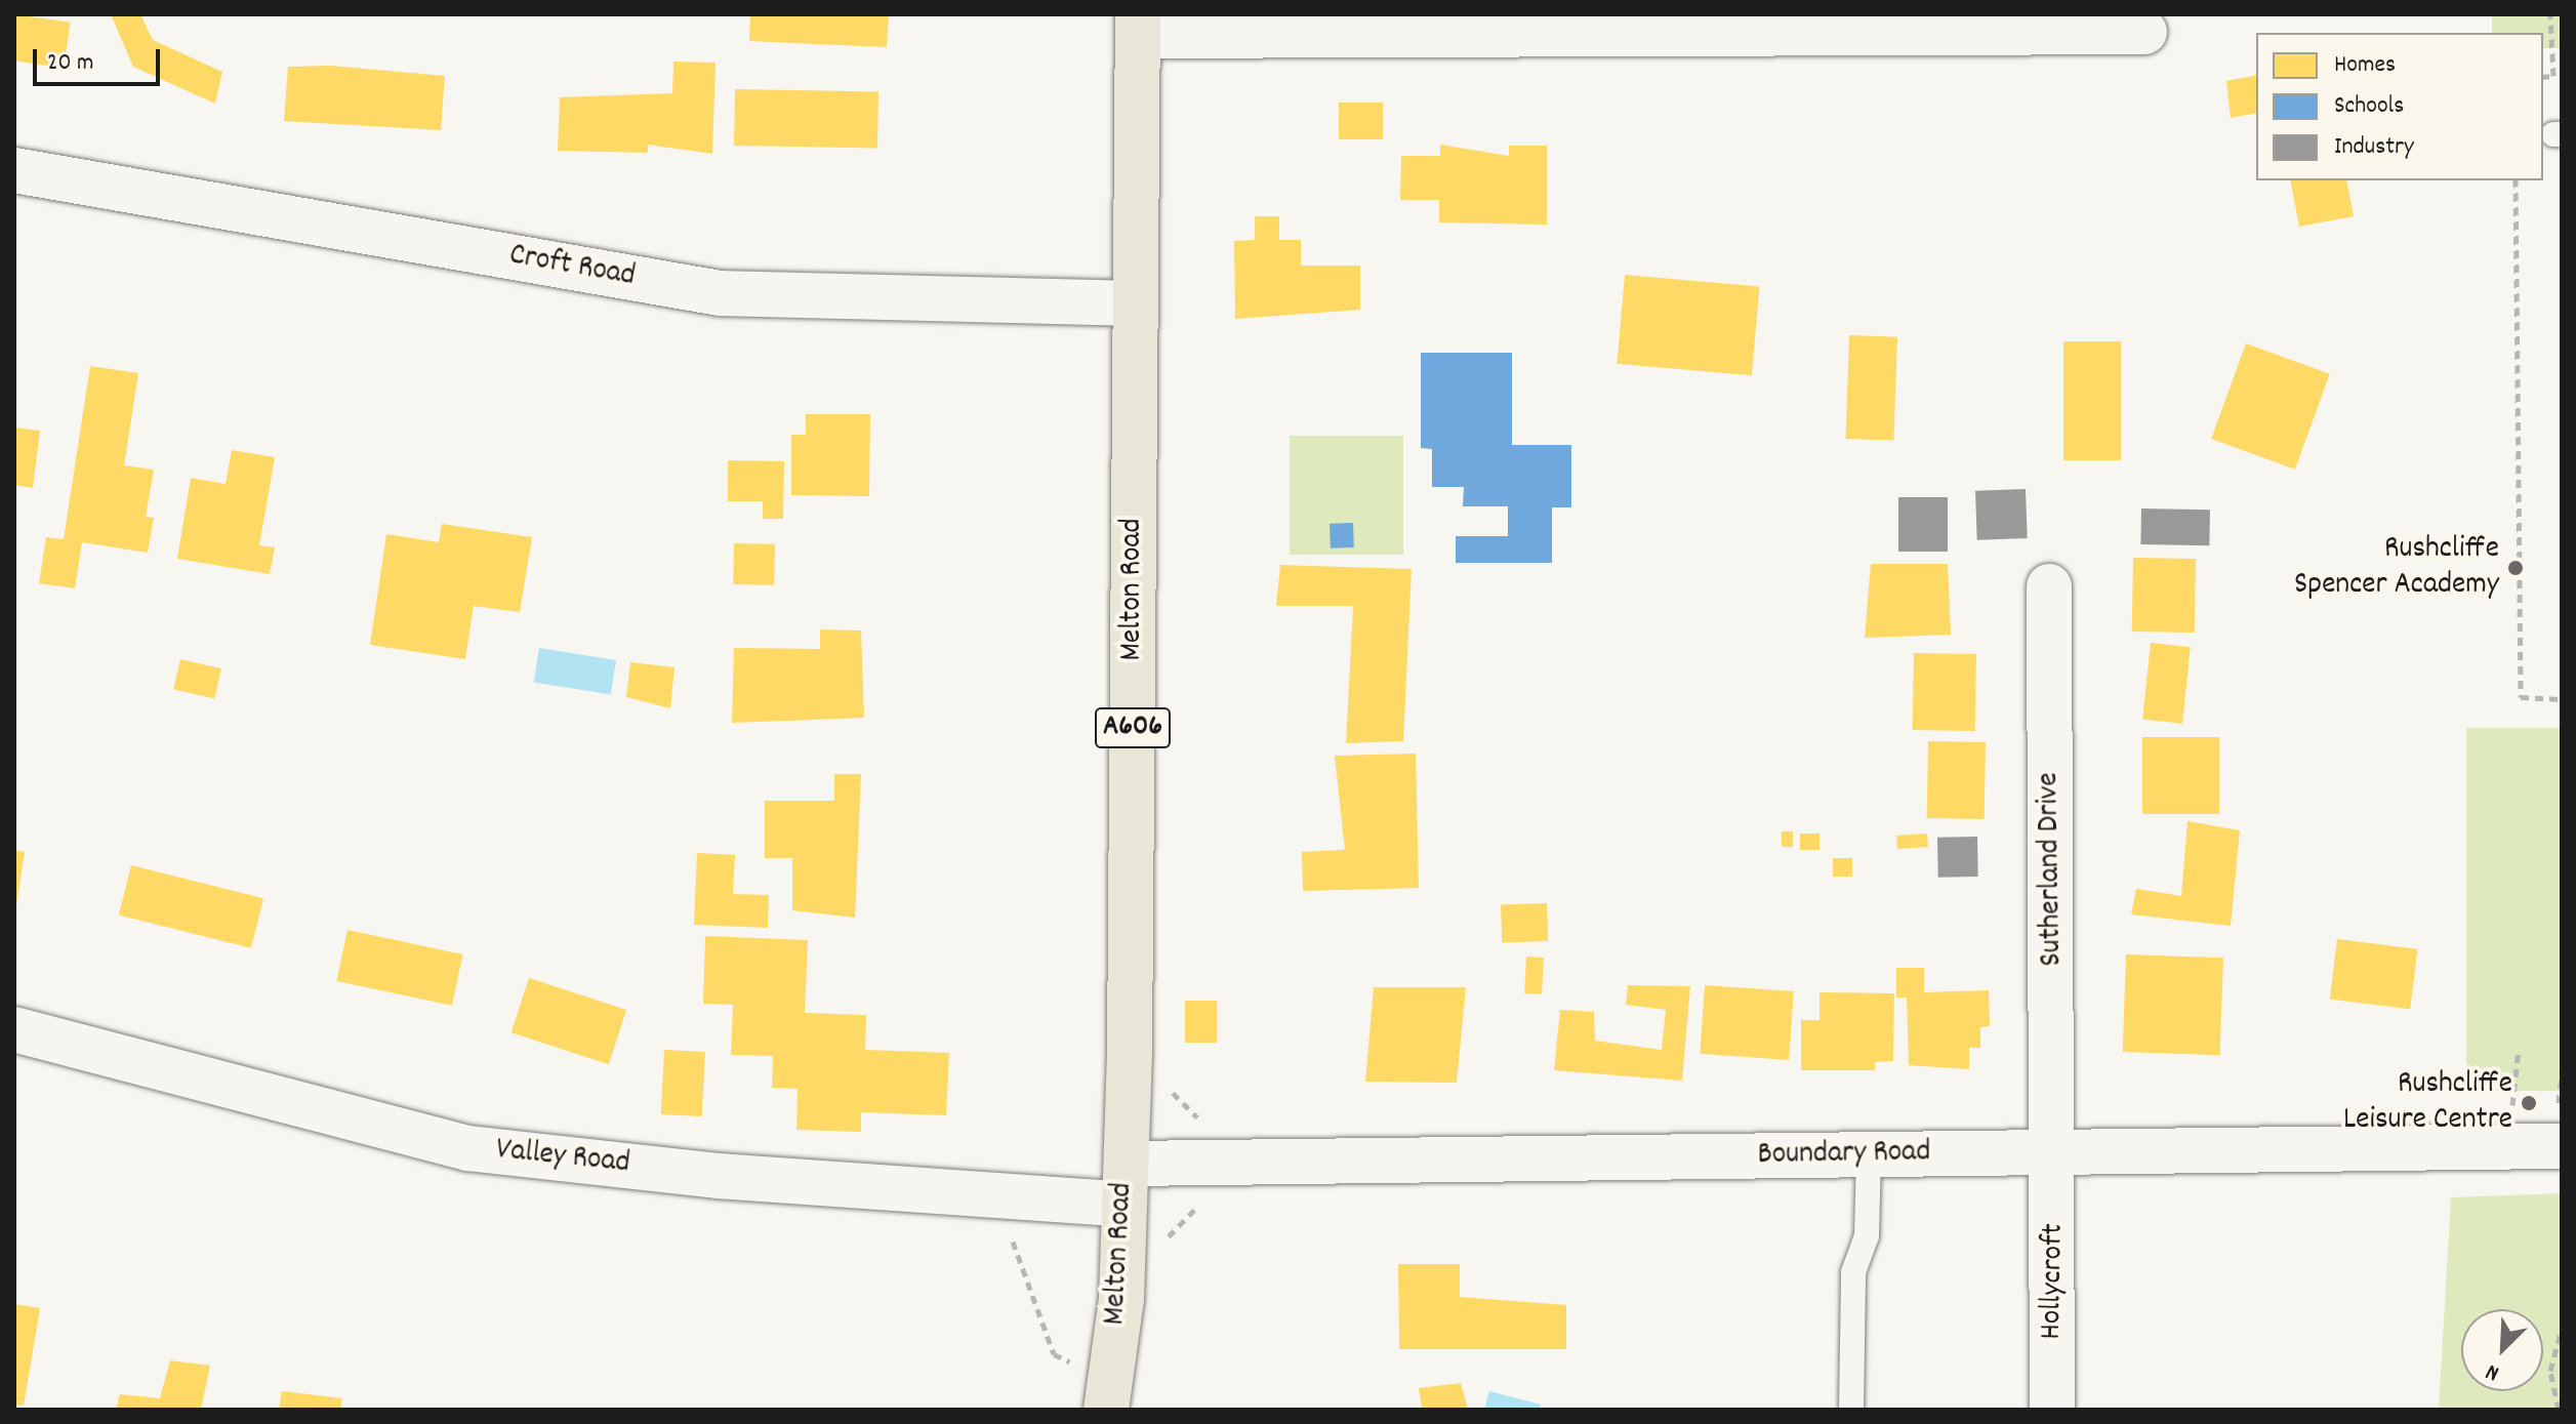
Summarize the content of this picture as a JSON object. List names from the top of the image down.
{
  "streets": {
    "main road": ["Melton Road", "A606"],
    "street": [
      "Croft Road",
      "Sutherland Drive",
      "Boundary Road",
      "Valley Road",
      "Hollycroft"
    ]
  },
  "crossings": [
    ["Croft Road", "Melton Road"],
    ["Melton Road", "Boundary Road"],
    ["Melton Road", "Valley Road"],
    ["Sutherland Drive", "Boundary Road"],
    ["Sutherland Drive", "Hollycroft"],
    ["Boundary Road", "Valley Road"],
    ["Boundary Road", "Hollycroft"]
  ],
  "places": ["Rushcliffe Spencer Academy", "Rushcliffe Leisure Centre"],
  "legend": ["Homes", "Schools", "Industry"],
  "scale_bar": "20 m",
  "north": "bottom left"
}
